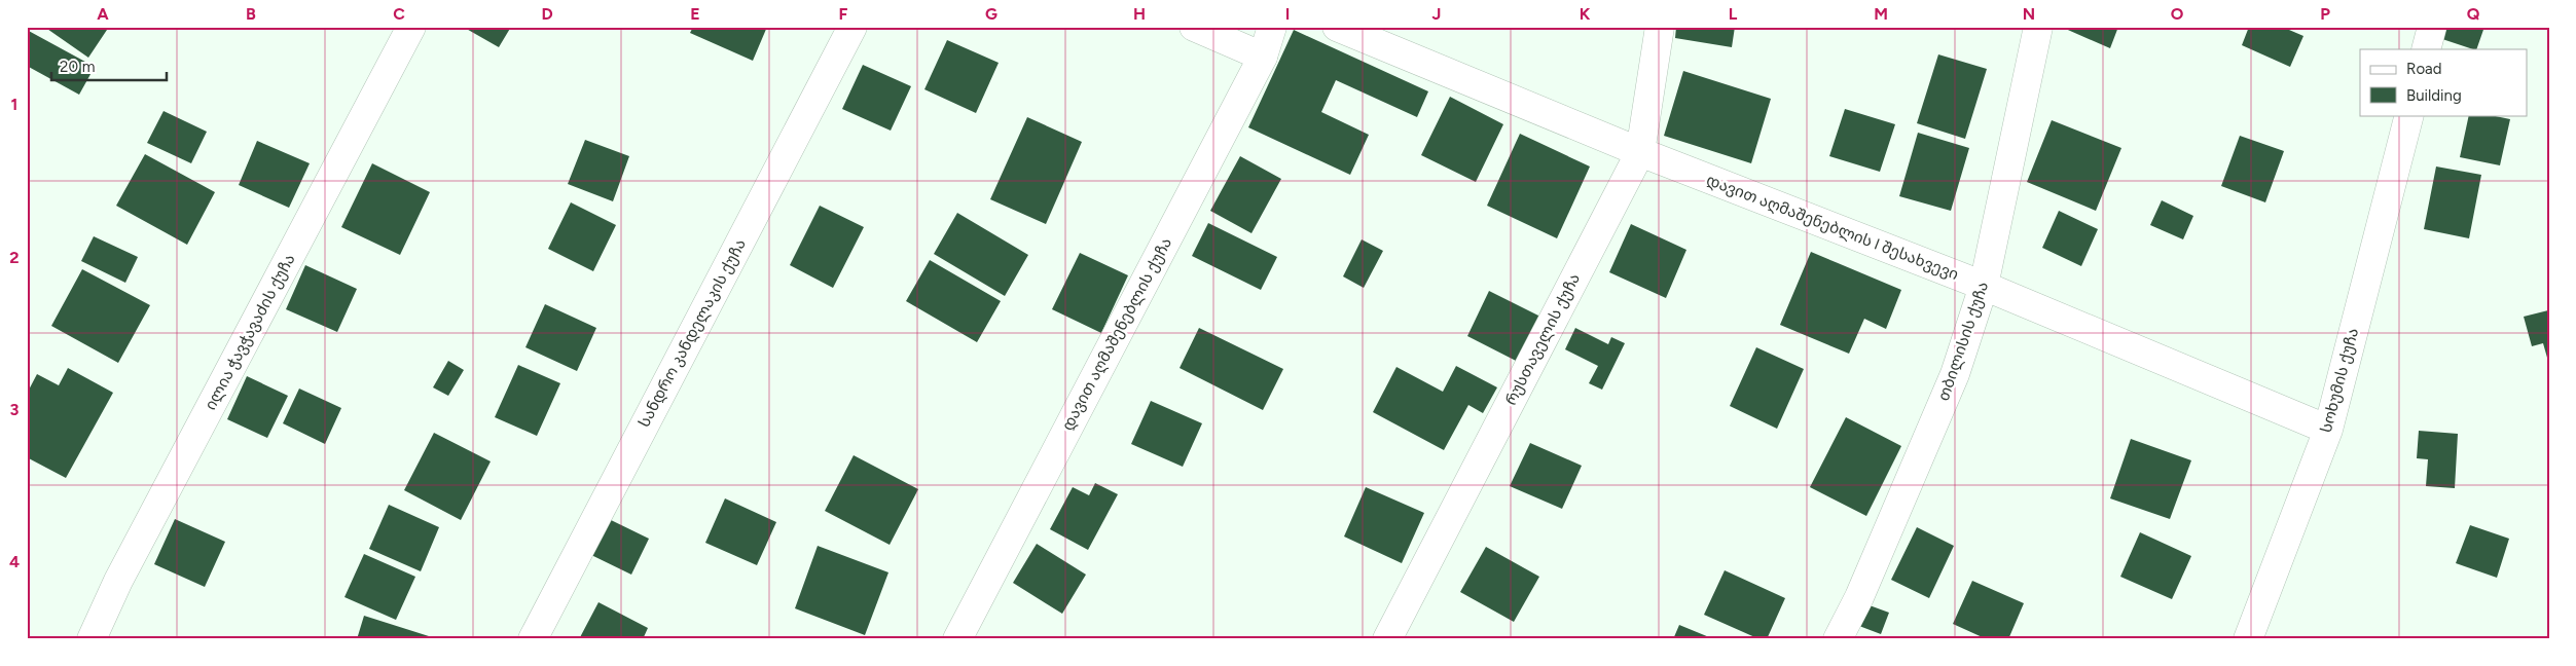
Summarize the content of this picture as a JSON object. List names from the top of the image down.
{
  "streets": {
    "street": [
      "დავით აღმაშენებლის I შესახვევი",
      "ილია ჭავჭავაძის ქუჩა",
      "სანდრო კანდელაკის ქუჩა",
      "დავით აღმაშენებლის ქუჩა",
      "რუსთაველის ქუჩა",
      "თბილისის ქუჩა",
      "სოხუმის ქუჩა"
    ]
  },
  "crossings": [
    ["დავით აღმაშენებლის I შესახვევი", "რუსთაველის ქუჩა"],
    ["დავით აღმაშენებლის I შესახვევი", "თბილისის ქუჩა"],
    ["დავით აღმაშენებლის I შესახვევი", "სოხუმის ქუჩა"]
  ],
  "legend": ["Road", "Building"],
  "scale_bar": "20 m",
  "grid": {
    "columns": [
      "A",
      "B",
      "C",
      "D",
      "E",
      "F",
      "G",
      "H",
      "I",
      "J",
      "K",
      "L",
      "M",
      "N",
      "O",
      "P",
      "Q"
    ],
    "rows": [
      "1",
      "2",
      "3",
      "4"
    ]
  }
}
